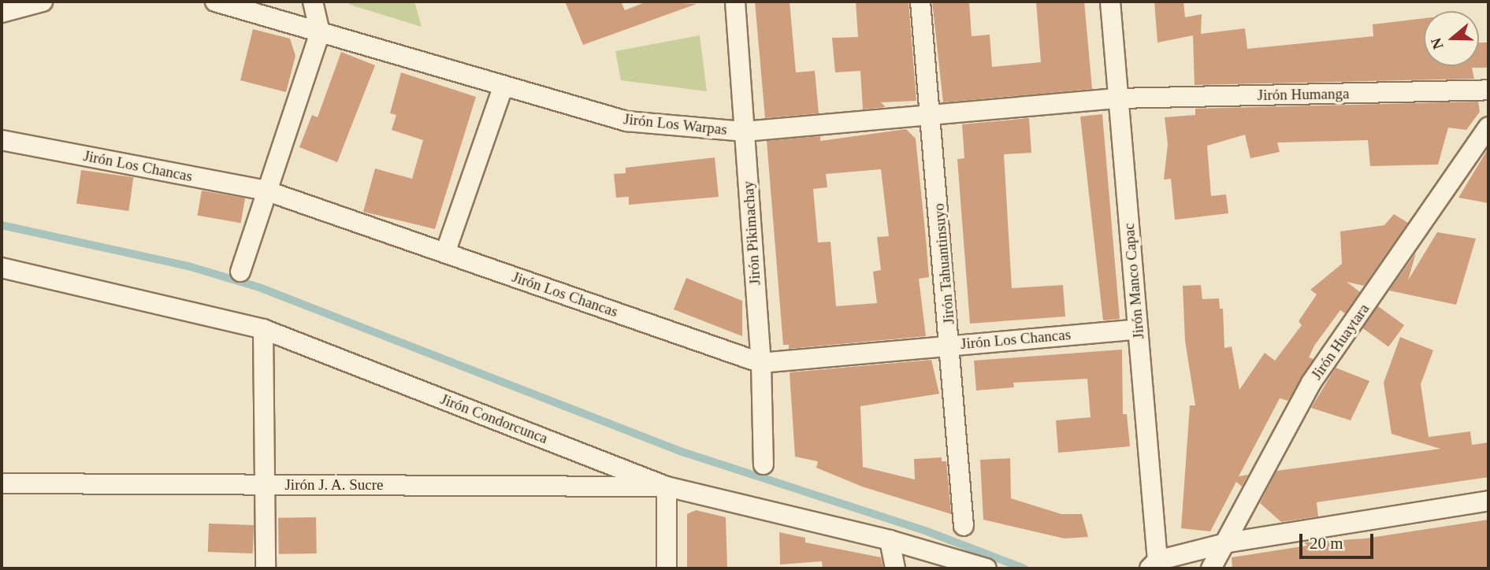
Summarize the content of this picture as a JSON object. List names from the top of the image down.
{
  "streets": {
    "street": [
      "Jirón Humanga",
      "Jirón Los Warpas",
      "Jirón Los Chancas",
      "Jirón Pikimachay",
      "Jirón Tahuantinsuyo",
      "Jirón Manco Capac",
      "Jirón Huaytara",
      "Jirón Condorcunca",
      "Jirón J. A. Sucre"
    ]
  },
  "crossings": [
    ["Jirón Humanga", "Jirón Los Warpas"],
    ["Jirón Humanga", "Jirón Manco Capac"],
    ["Jirón Los Warpas", "Jirón Pikimachay"],
    ["Jirón Los Warpas", "Jirón Tahuantinsuyo"],
    ["Jirón Los Warpas", "Jirón Manco Capac"],
    ["Jirón Los Chancas", "Jirón Pikimachay"],
    ["Jirón Los Chancas", "Jirón Tahuantinsuyo"],
    ["Jirón Los Chancas", "Jirón Manco Capac"],
    ["Jirón Condorcunca", "Jirón J. A. Sucre"]
  ],
  "scale_bar": "20 m",
  "north": "left"
}
